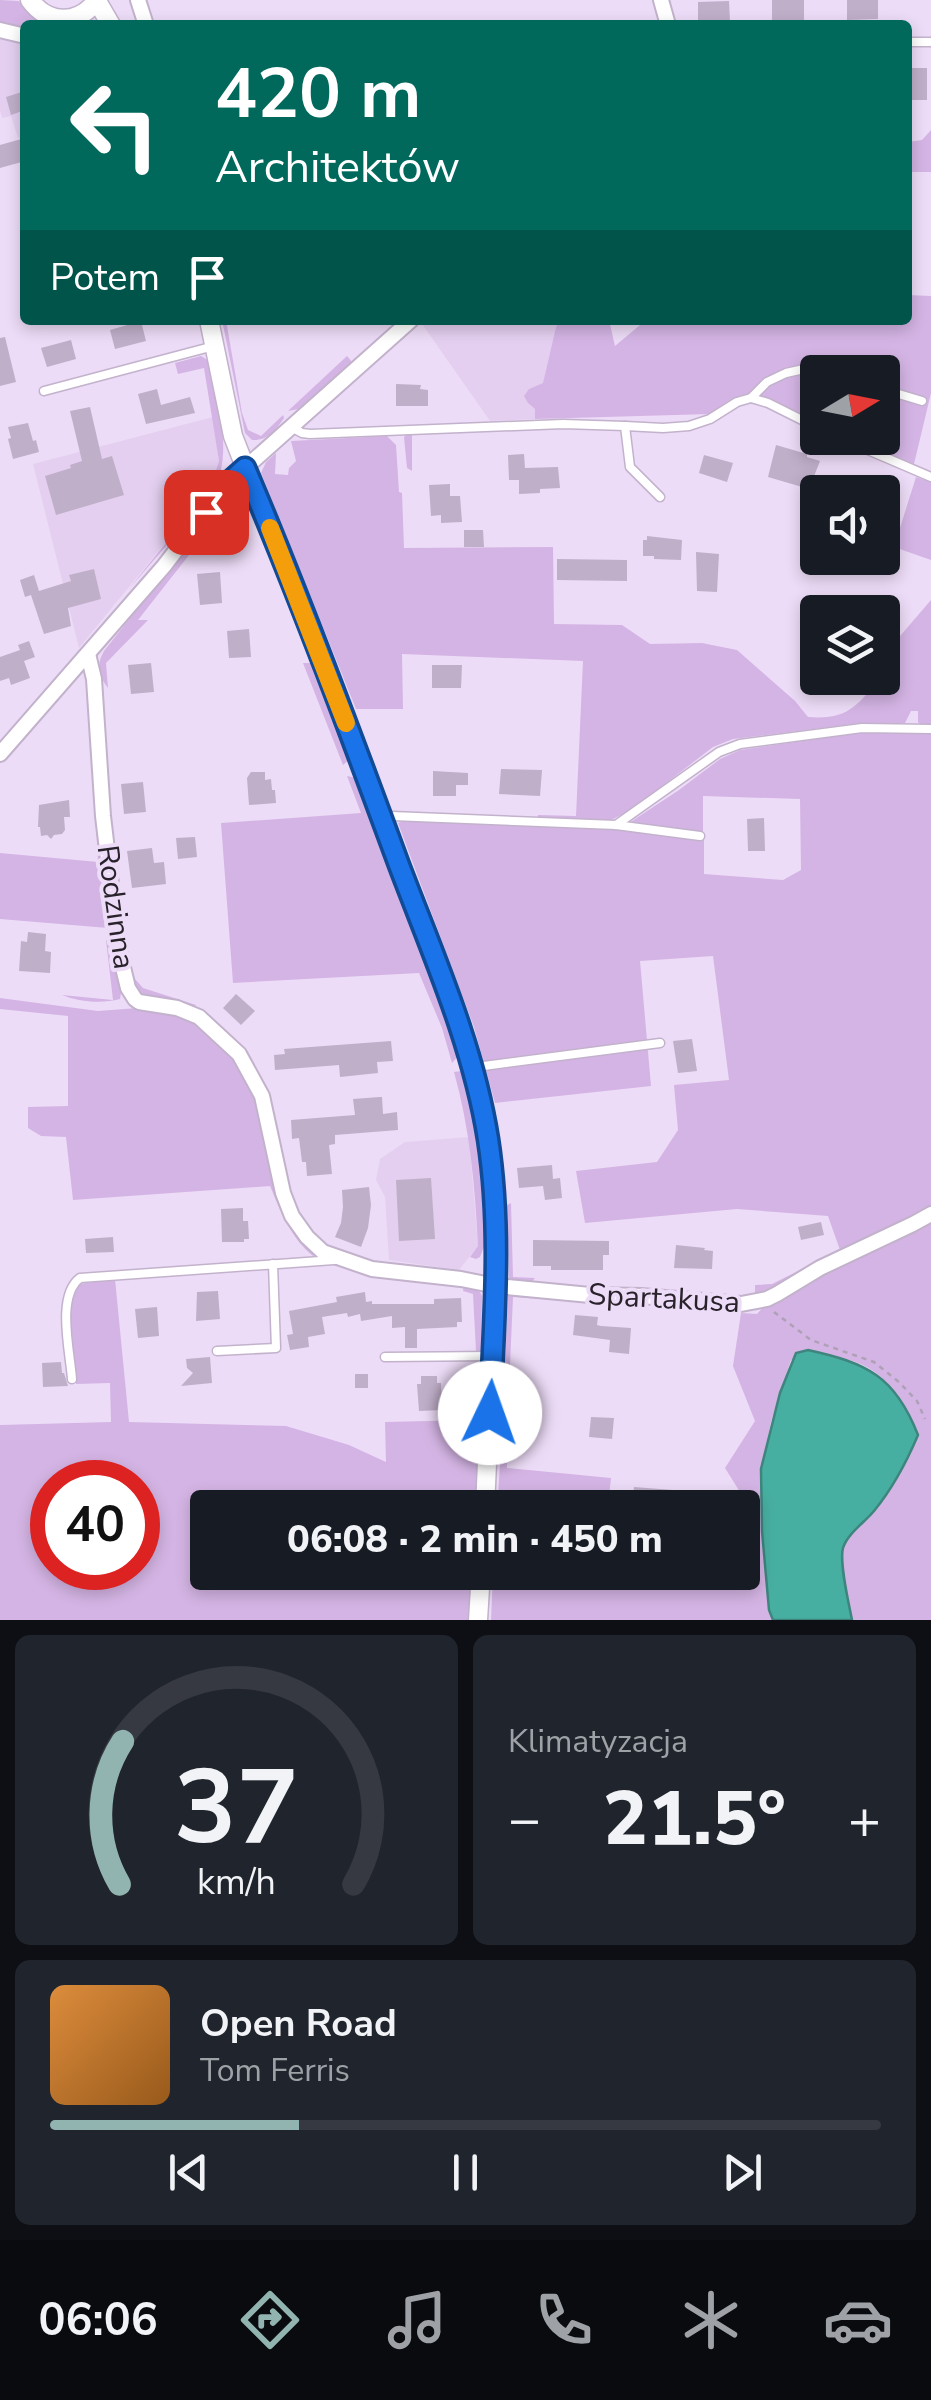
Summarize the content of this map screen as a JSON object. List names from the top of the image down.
{
  "streets": {
    "street": ["Rodzinna", "Spartakusa"]
  },
  "crossings": [
    ["Rodzinna", "Spartakusa"]
  ],
  "north": "right",
  "page": {
    "turn": ["420 m", "Architektów"],
    "then": "Potem",
    "limit": "40",
    "trip": "06:08 · 2 min · 450 m",
    "tile": "Klimatyzacja",
    "heat": ["−", "21.5°", "+"],
    "song": ["Open Road", "Tom Ferris"],
    "tabs": "06:06",
    "gauge": ["37", "km/h"]
  }
}
